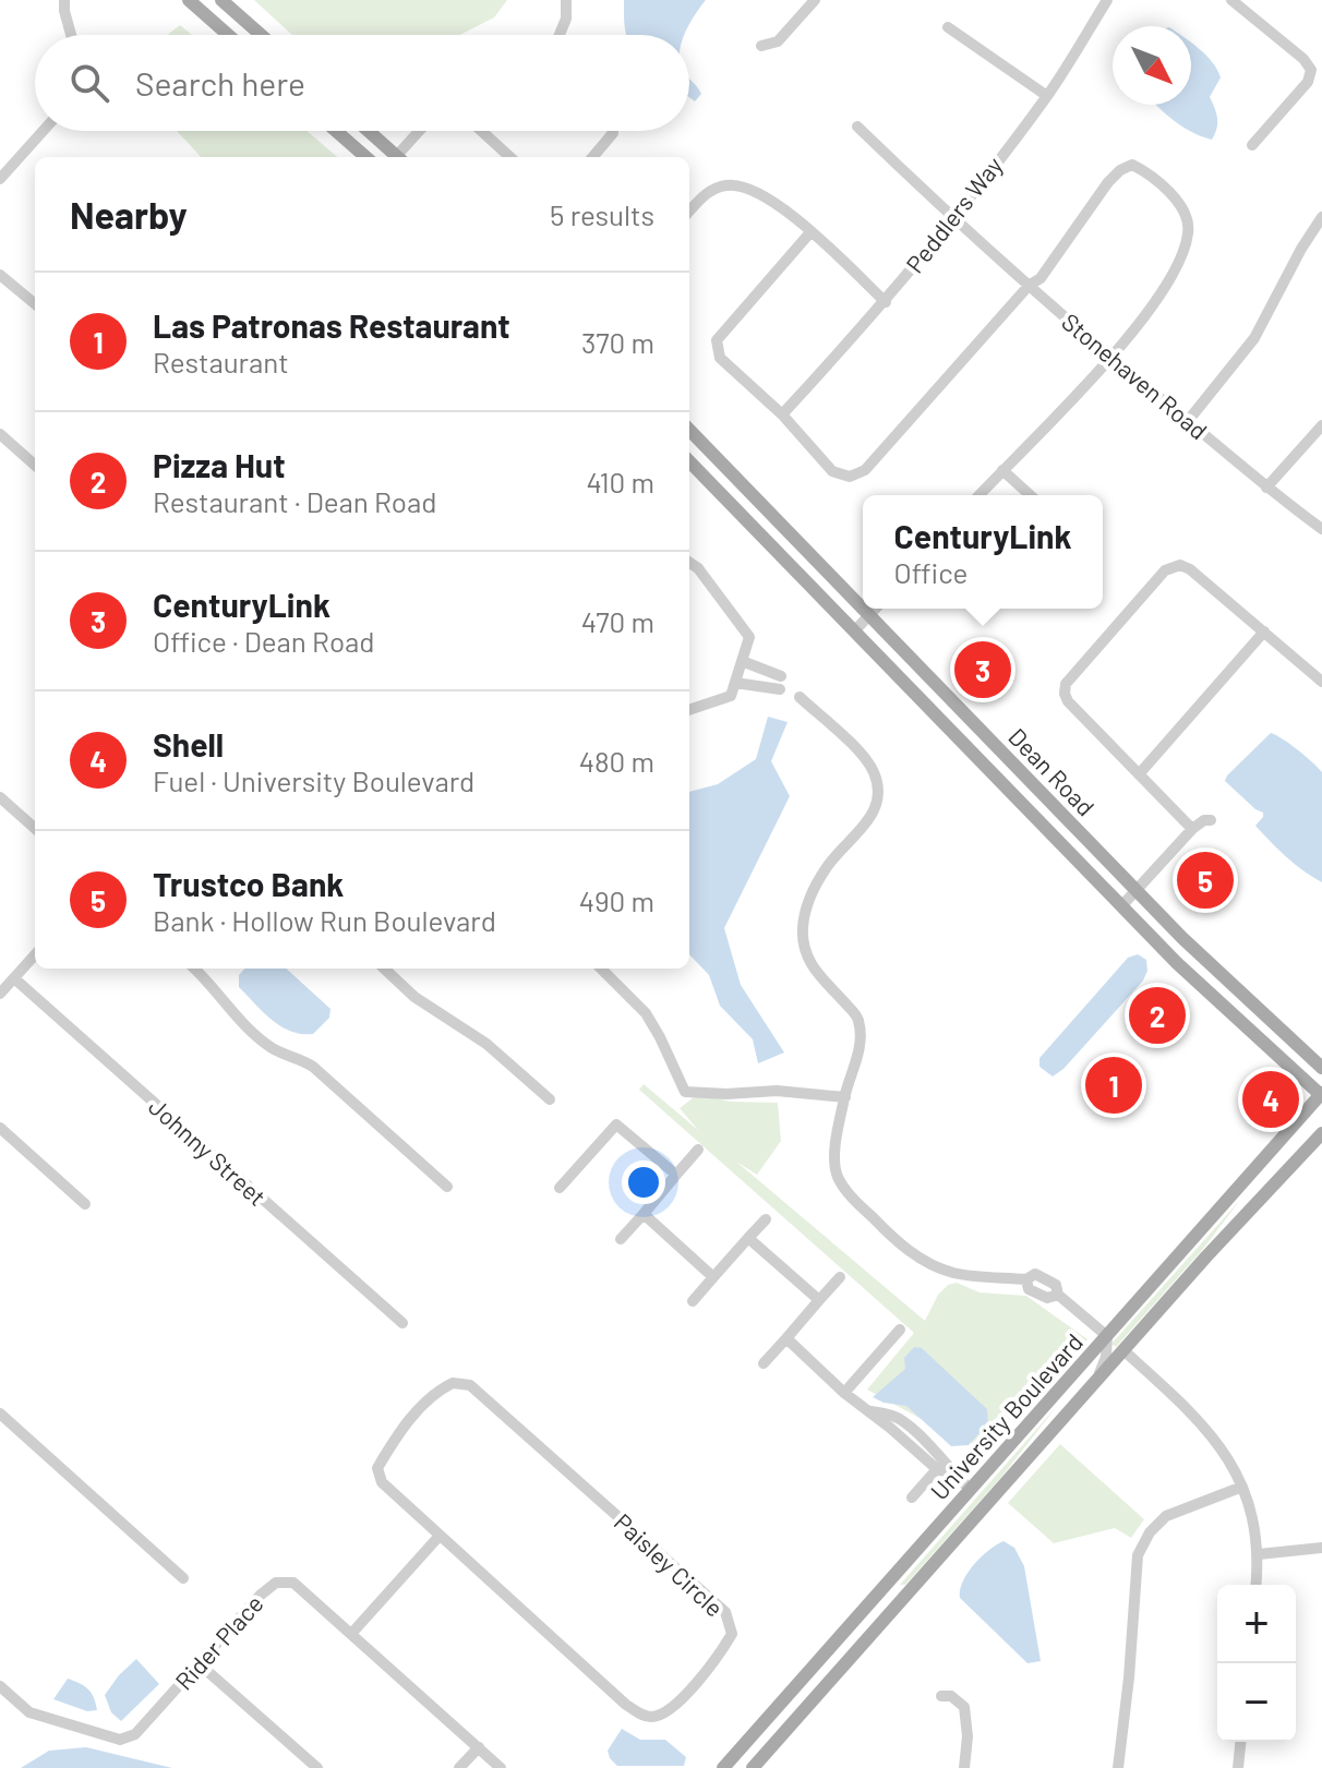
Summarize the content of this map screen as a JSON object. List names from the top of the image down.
{
  "streets": {
    "main road": ["Dean Road", "University Boulevard"],
    "street": [
      "Peddlers Way",
      "Stonehaven Road",
      "Johnny Street",
      "Paisley Circle",
      "Rider Place"
    ]
  },
  "crossings": [
    ["Peddlers Way", "Stonehaven Road"],
    ["Dean Road", "University Boulevard"]
  ],
  "north": "bottom right",
  "page": {
    "search": "Search here",
    "heading": ["Nearby", "5 results"],
    "list": [
      {
        "mark": "1",
        "name": "Las Patronas Restaurant",
        "note": "Restaurant",
        "value": "370 m"
      },
      {
        "mark": "2",
        "name": "Pizza Hut",
        "note": "Restaurant · Dean Road",
        "value": "410 m"
      },
      {
        "mark": "3",
        "name": "CenturyLink",
        "note": "Office · Dean Road",
        "value": "470 m"
      },
      {
        "mark": "4",
        "name": "Shell",
        "note": "Fuel · University Boulevard",
        "value": "480 m"
      },
      {
        "mark": "5",
        "name": "Trustco Bank",
        "note": "Bank · Hollow Run Boulevard",
        "value": "490 m"
      }
    ],
    "popup": ["CenturyLink", "Office"],
    "pins": [
      "3",
      "5",
      "2",
      "1",
      "4"
    ],
    "map_buttons": ["+", "−"]
  }
}
